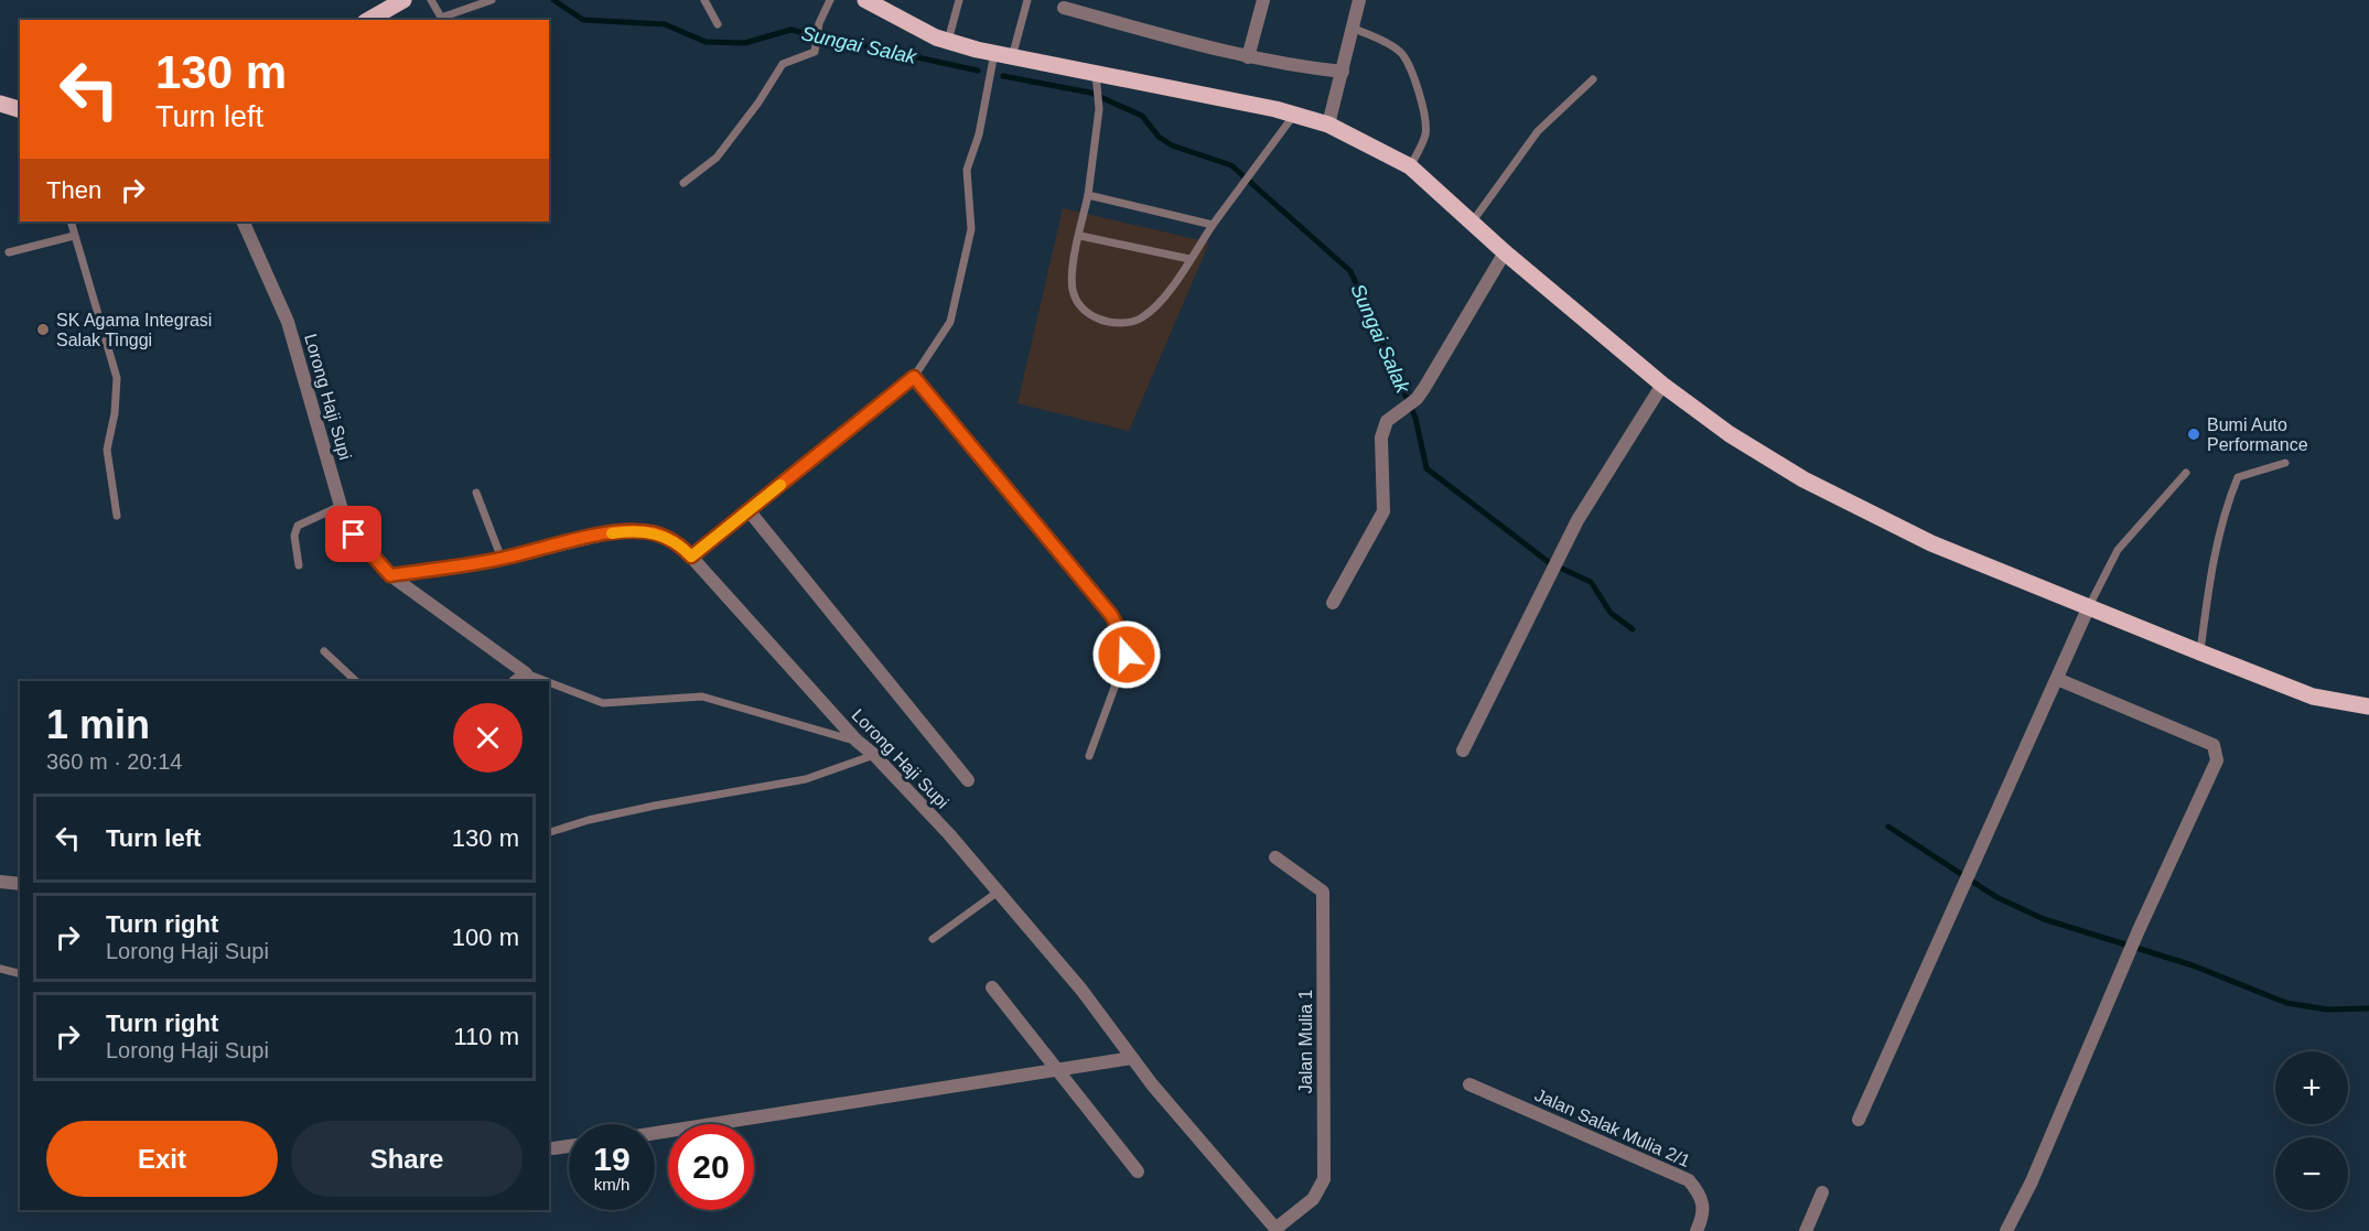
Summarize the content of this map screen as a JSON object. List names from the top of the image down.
{
  "streets": {
    "street": ["Lorong Haji Supi", "Jalan Mulia 1", "Jalan Salak Mulia 2/1"]
  },
  "crossings": [
    ["Lorong Haji Supi", "Jalan Mulia 1"]
  ],
  "water": ["Sungai Salak"],
  "places": ["SK Agama Integrasi Salak Tinggi", "Bumi Auto Performance"],
  "page": {
    "turn": ["130 m", "Turn left"],
    "then": "Then",
    "heading": ["1 min", "360 m · 20:14"],
    "list": [
      {
        "name": "Turn left",
        "value": "130 m"
      },
      {
        "name": "Turn right",
        "note": "Lorong Haji Supi",
        "value": "100 m"
      },
      {
        "name": "Turn right",
        "note": "Lorong Haji Supi",
        "value": "110 m"
      }
    ],
    "map_buttons": ["+", "−"],
    "buttons": ["Exit", "Share"],
    "speed": "19 km/h",
    "limit": "20"
  }
}
